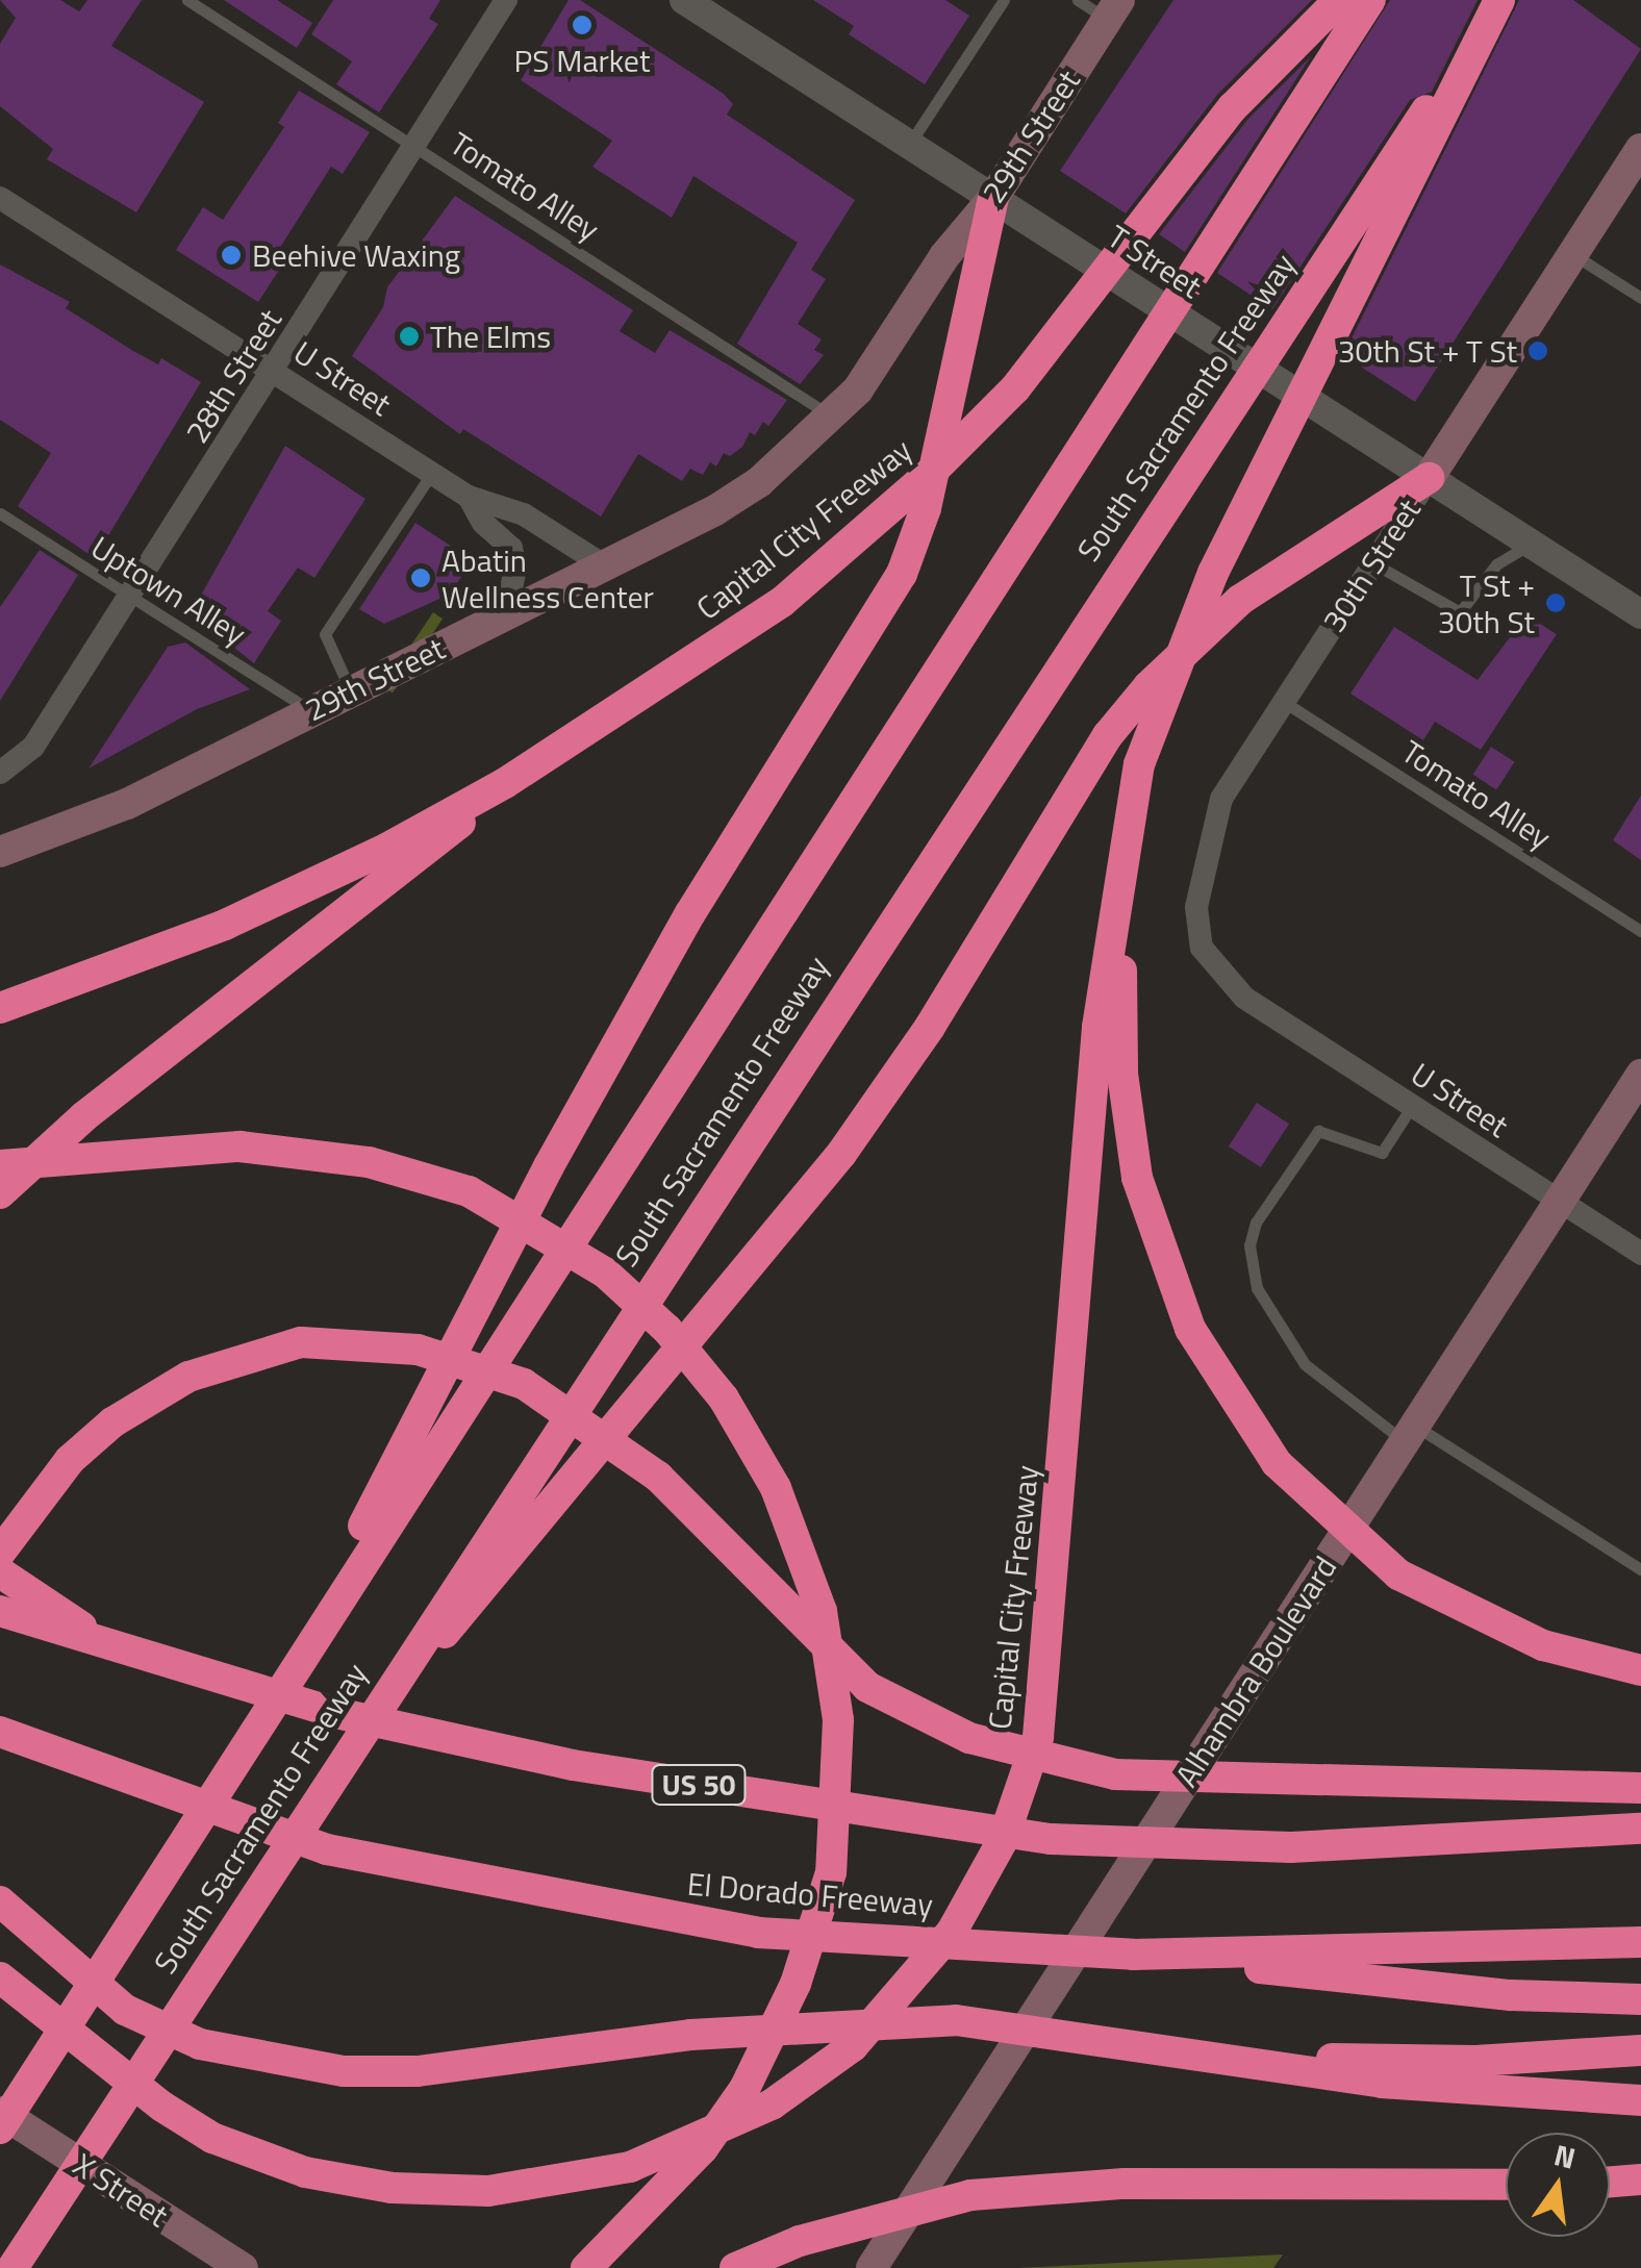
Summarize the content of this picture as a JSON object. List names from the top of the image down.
{
  "streets": {
    "highway": [
      "South Sacramento Freeway",
      "Capital City Freeway",
      "US 50",
      "El Dorado Freeway"
    ],
    "main road": [
      "29th Street",
      "30th Street",
      "Alhambra Boulevard",
      "X Street"
    ],
    "street": ["T Street", "28th Street", "U Street"],
    "lane": ["Tomato Alley", "Uptown Alley"]
  },
  "crossings": [
    ["29th Street", "Tomato Alley"],
    ["29th Street", "T Street"],
    ["29th Street", "U Street"],
    ["29th Street", "Uptown Alley"],
    ["Tomato Alley", "28th Street"],
    ["Tomato Alley", "30th Street"],
    ["T Street", "30th Street"],
    ["28th Street", "U Street"],
    ["28th Street", "Uptown Alley"],
    ["U Street", "30th Street"],
    ["U Street", "Alhambra Boulevard"]
  ],
  "places": [
    "PS Market",
    "Beehive Waxing",
    "The Elms",
    "30th St + T St",
    "Abatin Wellness Center",
    "T St + 30th St"
  ],
  "north": "top"
}
